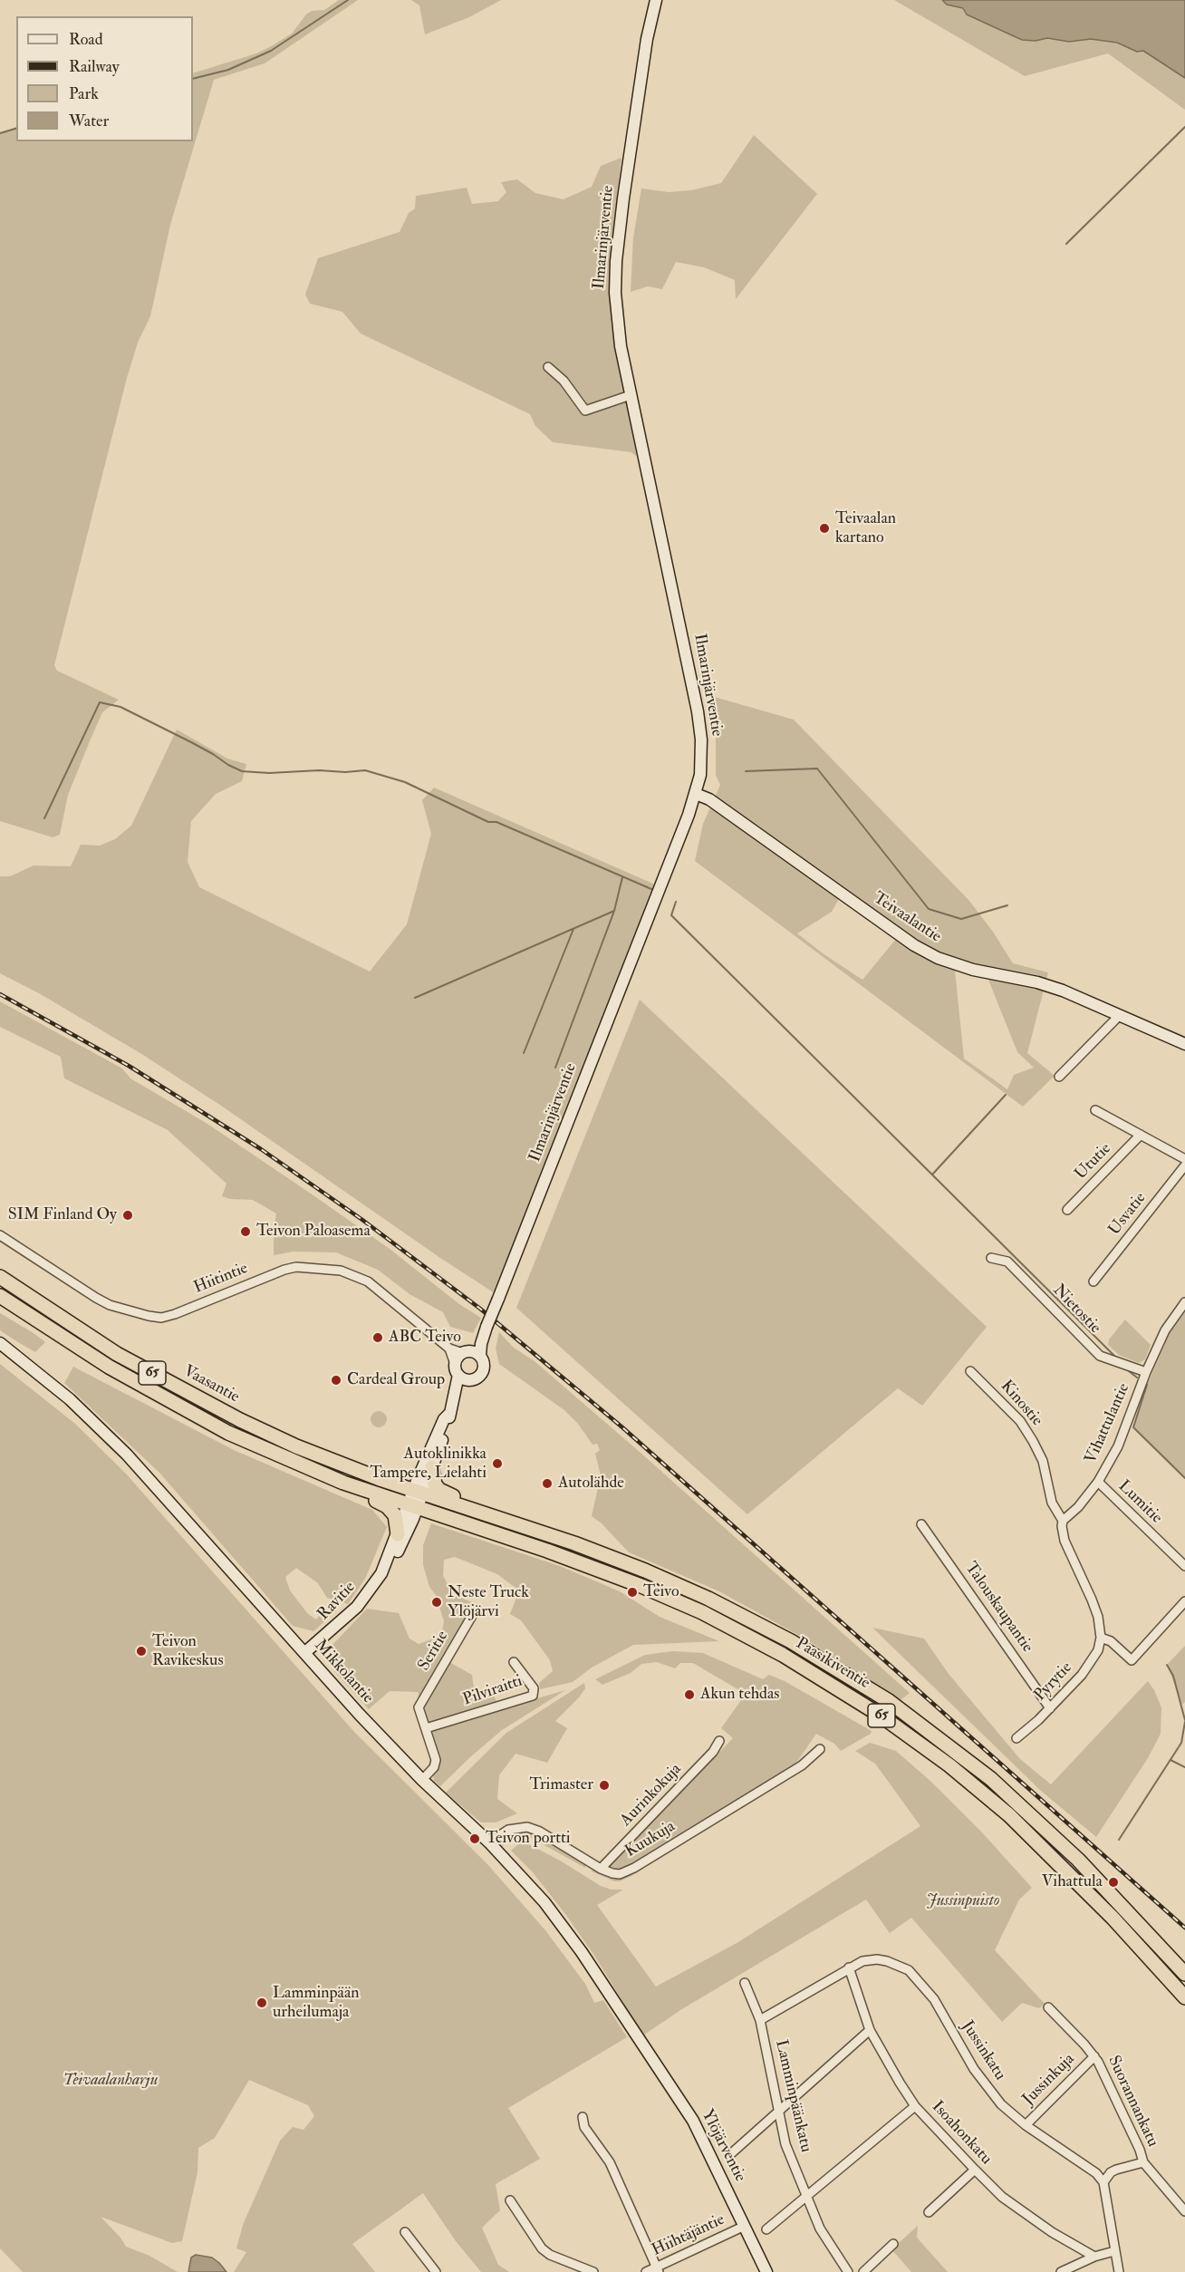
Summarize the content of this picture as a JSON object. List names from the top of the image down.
{
  "streets": {
    "highway": ["65", "Vaasantie", "Paasikiventie"],
    "main road": [
      "Ilmarinjärventie",
      "Teivaalantie",
      "Ravitie",
      "Mikkolantie",
      "Ylöjärventie"
    ],
    "street": [
      "Ututie",
      "Usvatie",
      "Hiitintie",
      "Nietostie",
      "Kinostie",
      "Vihattulantie",
      "Lumitie",
      "Talouskaupantie",
      "Seritie",
      "Pyrytie",
      "Pilviraitti",
      "Aurinkokuja",
      "Kuukuja",
      "Jussinkatu",
      "Jussinkuja",
      "Lamminpäänkatu",
      "Suorannankatu",
      "Isoahonkatu",
      "Hiihtäjäntie"
    ]
  },
  "crossings": [
    ["Ilmarinjärventie", "Teivaalantie"],
    ["Ilmarinjärventie", "Hiitintie"],
    ["Nietostie", "Vihattulantie"],
    ["65", "Vaasantie"],
    ["65", "Ravitie"],
    ["Vaasantie", "Ravitie"],
    ["Vaasantie", "Paasikiventie"],
    ["Kinostie", "Vihattulantie"],
    ["Vihattulantie", "Lumitie"],
    ["Ravitie", "Paasikiventie"],
    ["Ravitie", "Mikkolantie"],
    ["Talouskaupantie", "Pyrytie"],
    ["Seritie", "Pilviraitti"],
    ["Mikkolantie", "Kuukuja"],
    ["Mikkolantie", "Ylöjärventie"],
    ["Aurinkokuja", "Kuukuja"],
    ["Jussinkatu", "Jussinkuja"],
    ["Jussinkatu", "Lamminpäänkatu"],
    ["Jussinkatu", "Suorannankatu"],
    ["Jussinkatu", "Isoahonkatu"],
    ["Jussinkuja", "Suorannankatu"],
    ["Ylöjärventie", "Hiihtäjäntie"]
  ],
  "parks": ["Jussinpuisto", "Teivaalanharju"],
  "places": [
    "Teivaalan kartano",
    "SIM Finland Oy",
    "Teivon Paloasema",
    "ABC Teivo",
    "Cardeal Group",
    "Autoklinikka Tampere, Lielahti",
    "Autolähde",
    "Teivo",
    "Neste Truck Ylöjärvi",
    "Teivon Ravikeskus",
    "Akun tehdas",
    "Trimaster",
    "Teivon portti",
    "Vihattula",
    "Lamminpään urheilumaja"
  ],
  "legend": [
    "Road",
    "Railway",
    "Park",
    "Water"
  ]
}
